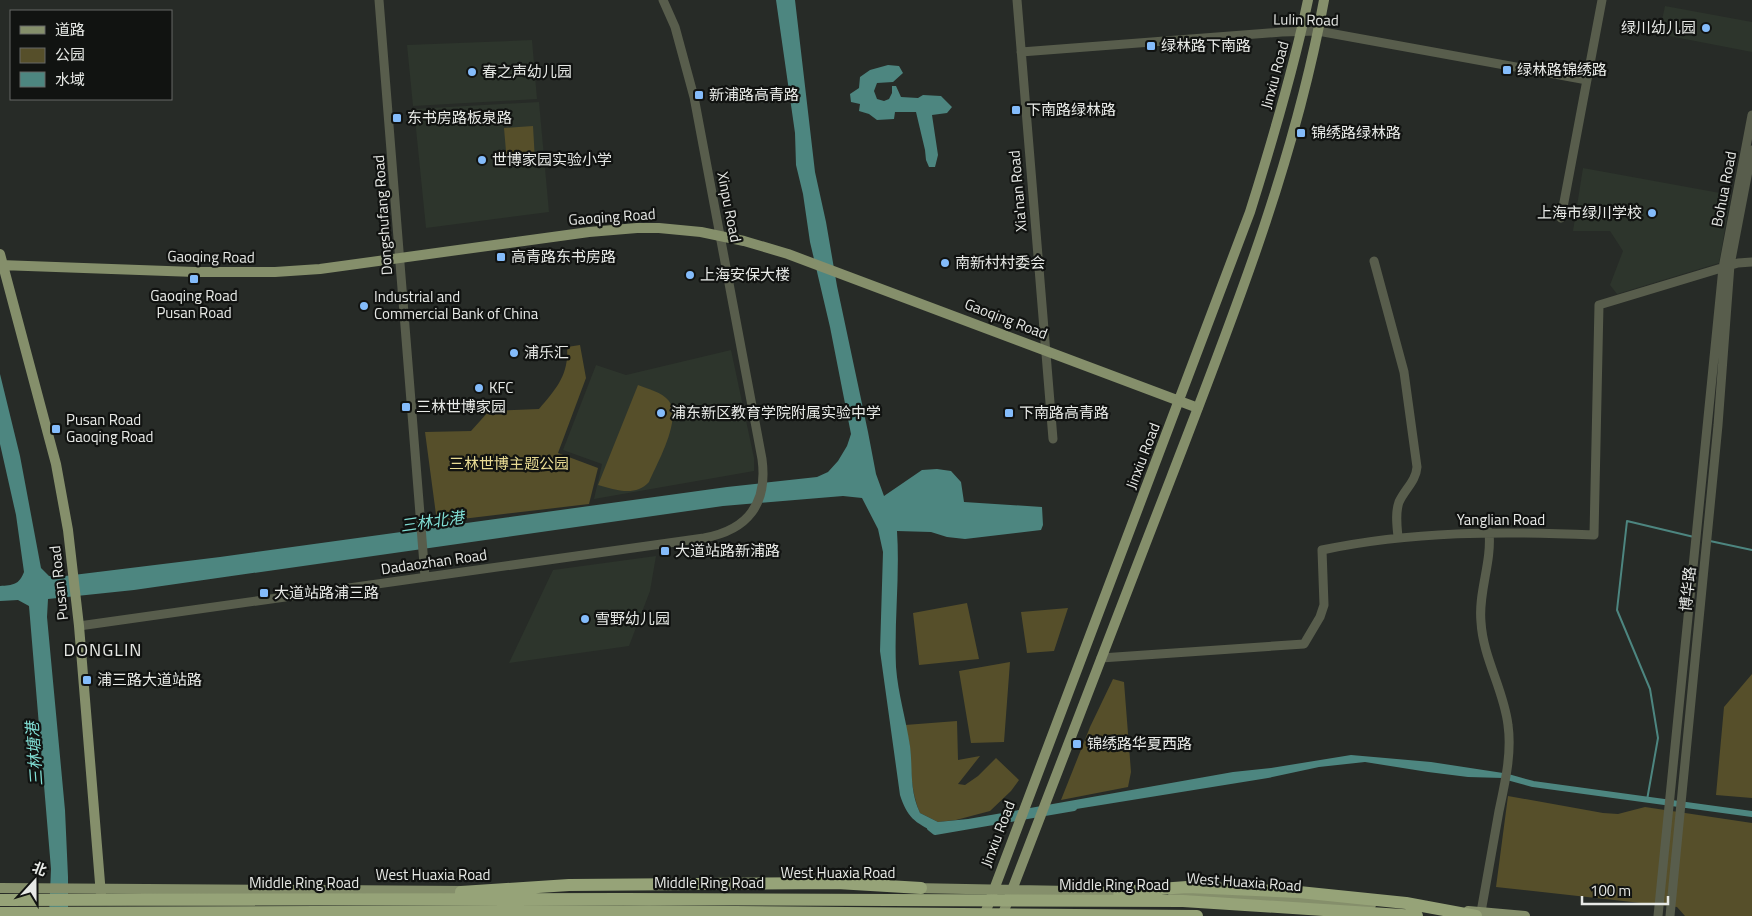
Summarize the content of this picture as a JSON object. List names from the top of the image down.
{
  "streets": {
    "highway": ["Middle Ring Road"],
    "main road": [
      "Jinxiu Road",
      "Gaoqing Road",
      "Pusan Road",
      "West Huaxia Road"
    ],
    "street": [
      "Lulin Road",
      "Bohua Road",
      "Xia'nan Road",
      "Xinpu Road",
      "Dongshufang Road",
      "Yanglian Road",
      "Dadaozhan Road",
      "博华路"
    ]
  },
  "crossings": [
    ["Lulin Road", "Jinxiu Road"],
    ["Lulin Road", "Xia'nan Road"],
    ["Jinxiu Road", "Gaoqing Road"],
    ["Jinxiu Road", "Yanglian Road"],
    ["Jinxiu Road", "West Huaxia Road"],
    ["Bohua Road", "Yanglian Road"],
    ["Bohua Road", "博华路"],
    ["Xia'nan Road", "Gaoqing Road"],
    ["Xinpu Road", "Gaoqing Road"],
    ["Xinpu Road", "Dadaozhan Road"],
    ["Dongshufang Road", "Gaoqing Road"],
    ["Dongshufang Road", "Dadaozhan Road"],
    ["Gaoqing Road", "Pusan Road"],
    ["Yanglian Road", "博华路"],
    ["Dadaozhan Road", "Pusan Road"],
    ["Pusan Road", "West Huaxia Road"]
  ],
  "districts": ["DONGLIN"],
  "water": ["三林北港", "三林塘港"],
  "parks": ["三林世博主题公园"],
  "places": {
    "other": [
      "绿川幼儿园",
      "春之声幼儿园",
      "世博家园实验小学",
      "上海市绿川学校",
      "南新村村委会",
      "上海安保大楼",
      "Industrial and Commercial Bank of China",
      "浦乐汇",
      "KFC",
      "浦东新区教育学院附属实验中学",
      "雪野幼儿园"
    ],
    "transit": [
      "绿林路下南路",
      "绿林路锦绣路",
      "新浦路高青路",
      "下南路绿林路",
      "东书房路板泉路",
      "锦绣路绿林路",
      "高青路东书房路",
      "Gaoqing Road Pusan Road",
      "三林世博家园",
      "下南路高青路",
      "Pusan Road Gaoqing Road",
      "大道站路新浦路",
      "大道站路浦三路",
      "浦三路大道站路",
      "锦绣路华夏西路"
    ]
  },
  "legend": ["道路", "公园", "水域"],
  "scale_bar": "100 m",
  "north": "top"
}
